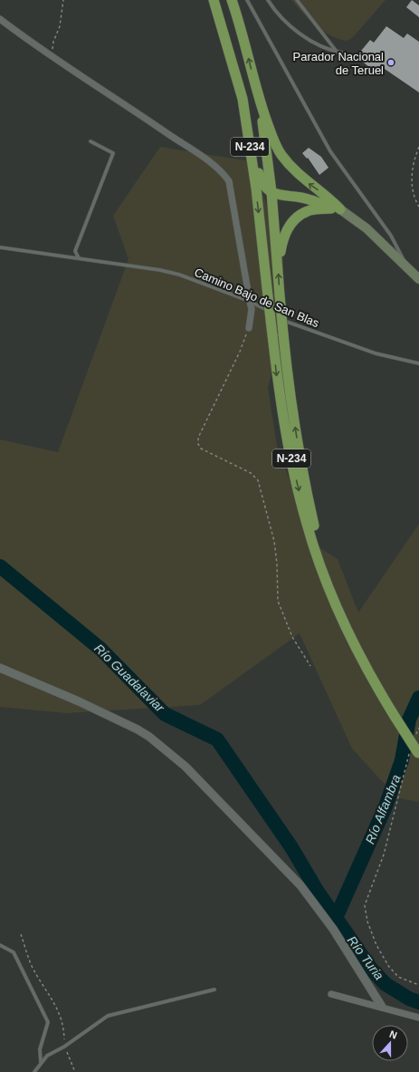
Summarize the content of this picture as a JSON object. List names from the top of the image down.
{
  "streets": {
    "highway": ["N-234"],
    "lane": ["Camino Bajo de San Blas"]
  },
  "water": ["Río Guadalaviar", "Río Alfambra", "Río Turia"],
  "places": ["Parador Nacional de Teruel"],
  "north": "top"
}
